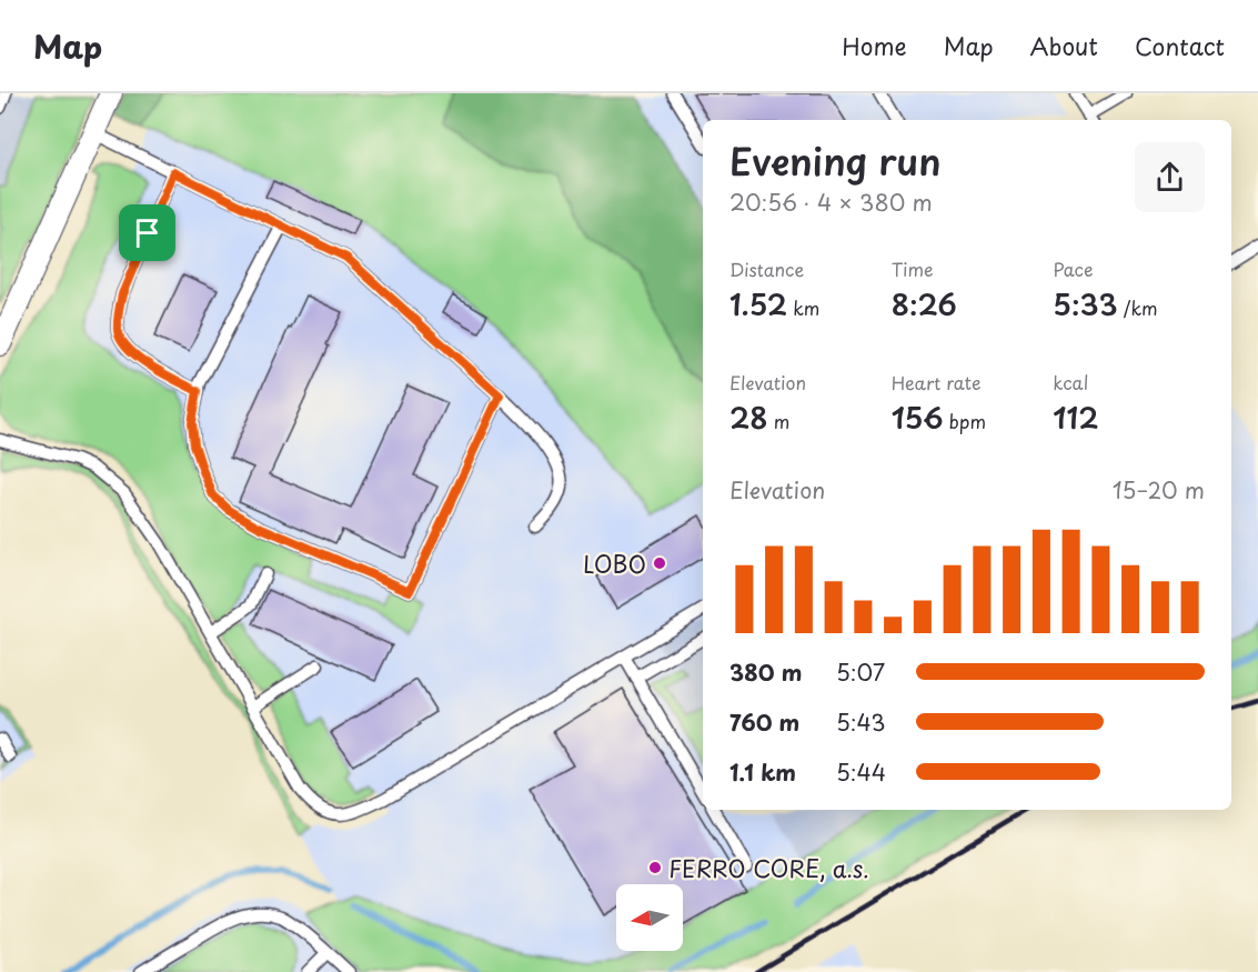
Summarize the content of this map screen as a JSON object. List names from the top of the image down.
{
  "places": ["LOBO", "FERRO CORE, a.s."],
  "north": "left",
  "page": {
    "header": "Map",
    "nav": [
      "Home",
      "Map",
      "About",
      "Contact"
    ],
    "heading": ["Evening run", "20:56 · 4 × 380 m"],
    "stats": [
      ["Distance", "1.52 km"],
      ["Time", "8:26"],
      ["Pace", "5:33 /km"],
      ["Elevation", "28 m"],
      ["Heart rate", "156 bpm"],
      ["kcal", "112"]
    ],
    "chart": ["Elevation", "15–20 m"],
    "list": [
      {
        "name": "380 m",
        "note": "5:07"
      },
      {
        "name": "760 m",
        "note": "5:43"
      },
      {
        "name": "1.1 km",
        "note": "5:44"
      }
    ]
  }
}
